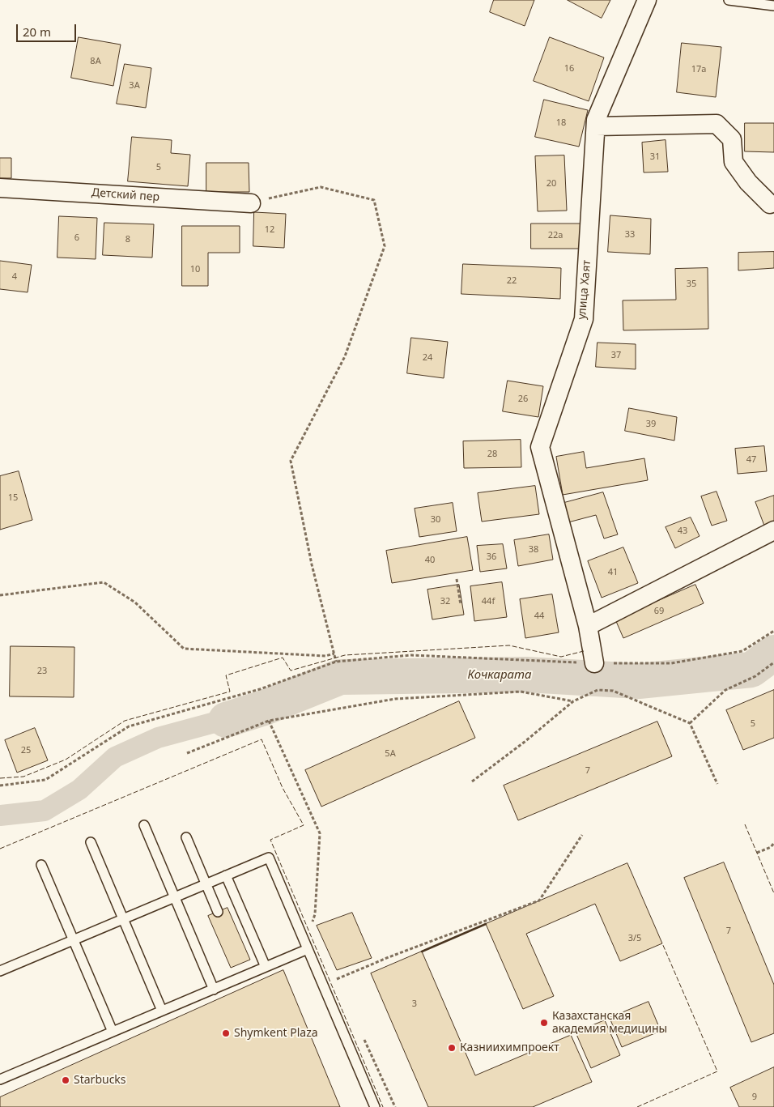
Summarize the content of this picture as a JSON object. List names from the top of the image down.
{
  "streets": {
    "street": ["Детский пер", "улица Хаят"]
  },
  "water": ["Кочкарата"],
  "places": [
    "Казахстанская академия медицины",
    "Shymkent Plaza",
    "Казниихимпроект",
    "Starbucks"
  ],
  "house_numbers": [
    "8А",
    "16",
    "17а",
    "3А",
    "18",
    "31",
    "5",
    "20",
    "12",
    "33",
    "22а",
    "6",
    "8",
    "10",
    "4",
    "22",
    "35",
    "37",
    "24",
    "26",
    "39",
    "28",
    "47",
    "15",
    "30",
    "43",
    "38",
    "36",
    "40",
    "41",
    "32",
    "44f",
    "69",
    "44",
    "23",
    "5",
    "25",
    "5А",
    "7",
    "7",
    "3/5",
    "3",
    "9"
  ],
  "scale_bar": "20 m"
}
